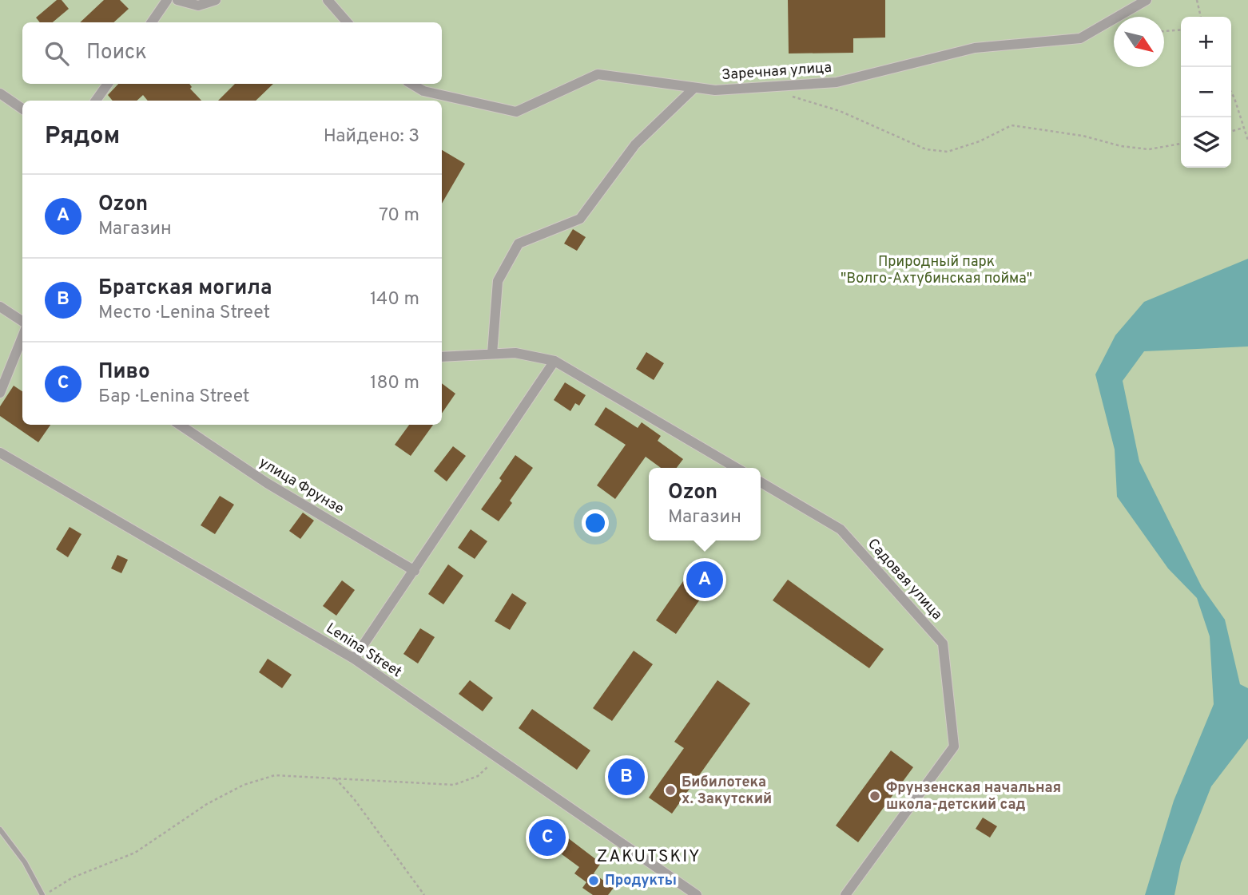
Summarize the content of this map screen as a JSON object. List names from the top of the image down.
{
  "streets": {
    "street": [
      "Заречная улица",
      "улица Фрунзе",
      "Садовая улица",
      "Lenina Street"
    ]
  },
  "districts": ["ZAKUTSKIY"],
  "parks": ["Природный парк \"Волго-Ахтубинская пойма\""],
  "places": ["Бибилотека х. Закутский", "Фрунзенская начальная школа-детский сад", "Продукты"],
  "north": "bottom right",
  "page": {
    "map_buttons": ["+", "−"],
    "search": "Поиск",
    "heading": ["Рядом", "Найдено: 3"],
    "list": [
      {
        "mark": "A",
        "name": "Ozon",
        "note": "Магазин",
        "value": "70 m"
      },
      {
        "mark": "B",
        "name": "Братская могила",
        "note": "Место · Lenina Street",
        "value": "140 m"
      },
      {
        "mark": "C",
        "name": "Пиво",
        "note": "Бар · Lenina Street",
        "value": "180 m"
      }
    ],
    "popup": ["Ozon", "Магазин"],
    "pins": ["A", "B", "C"]
  }
}
